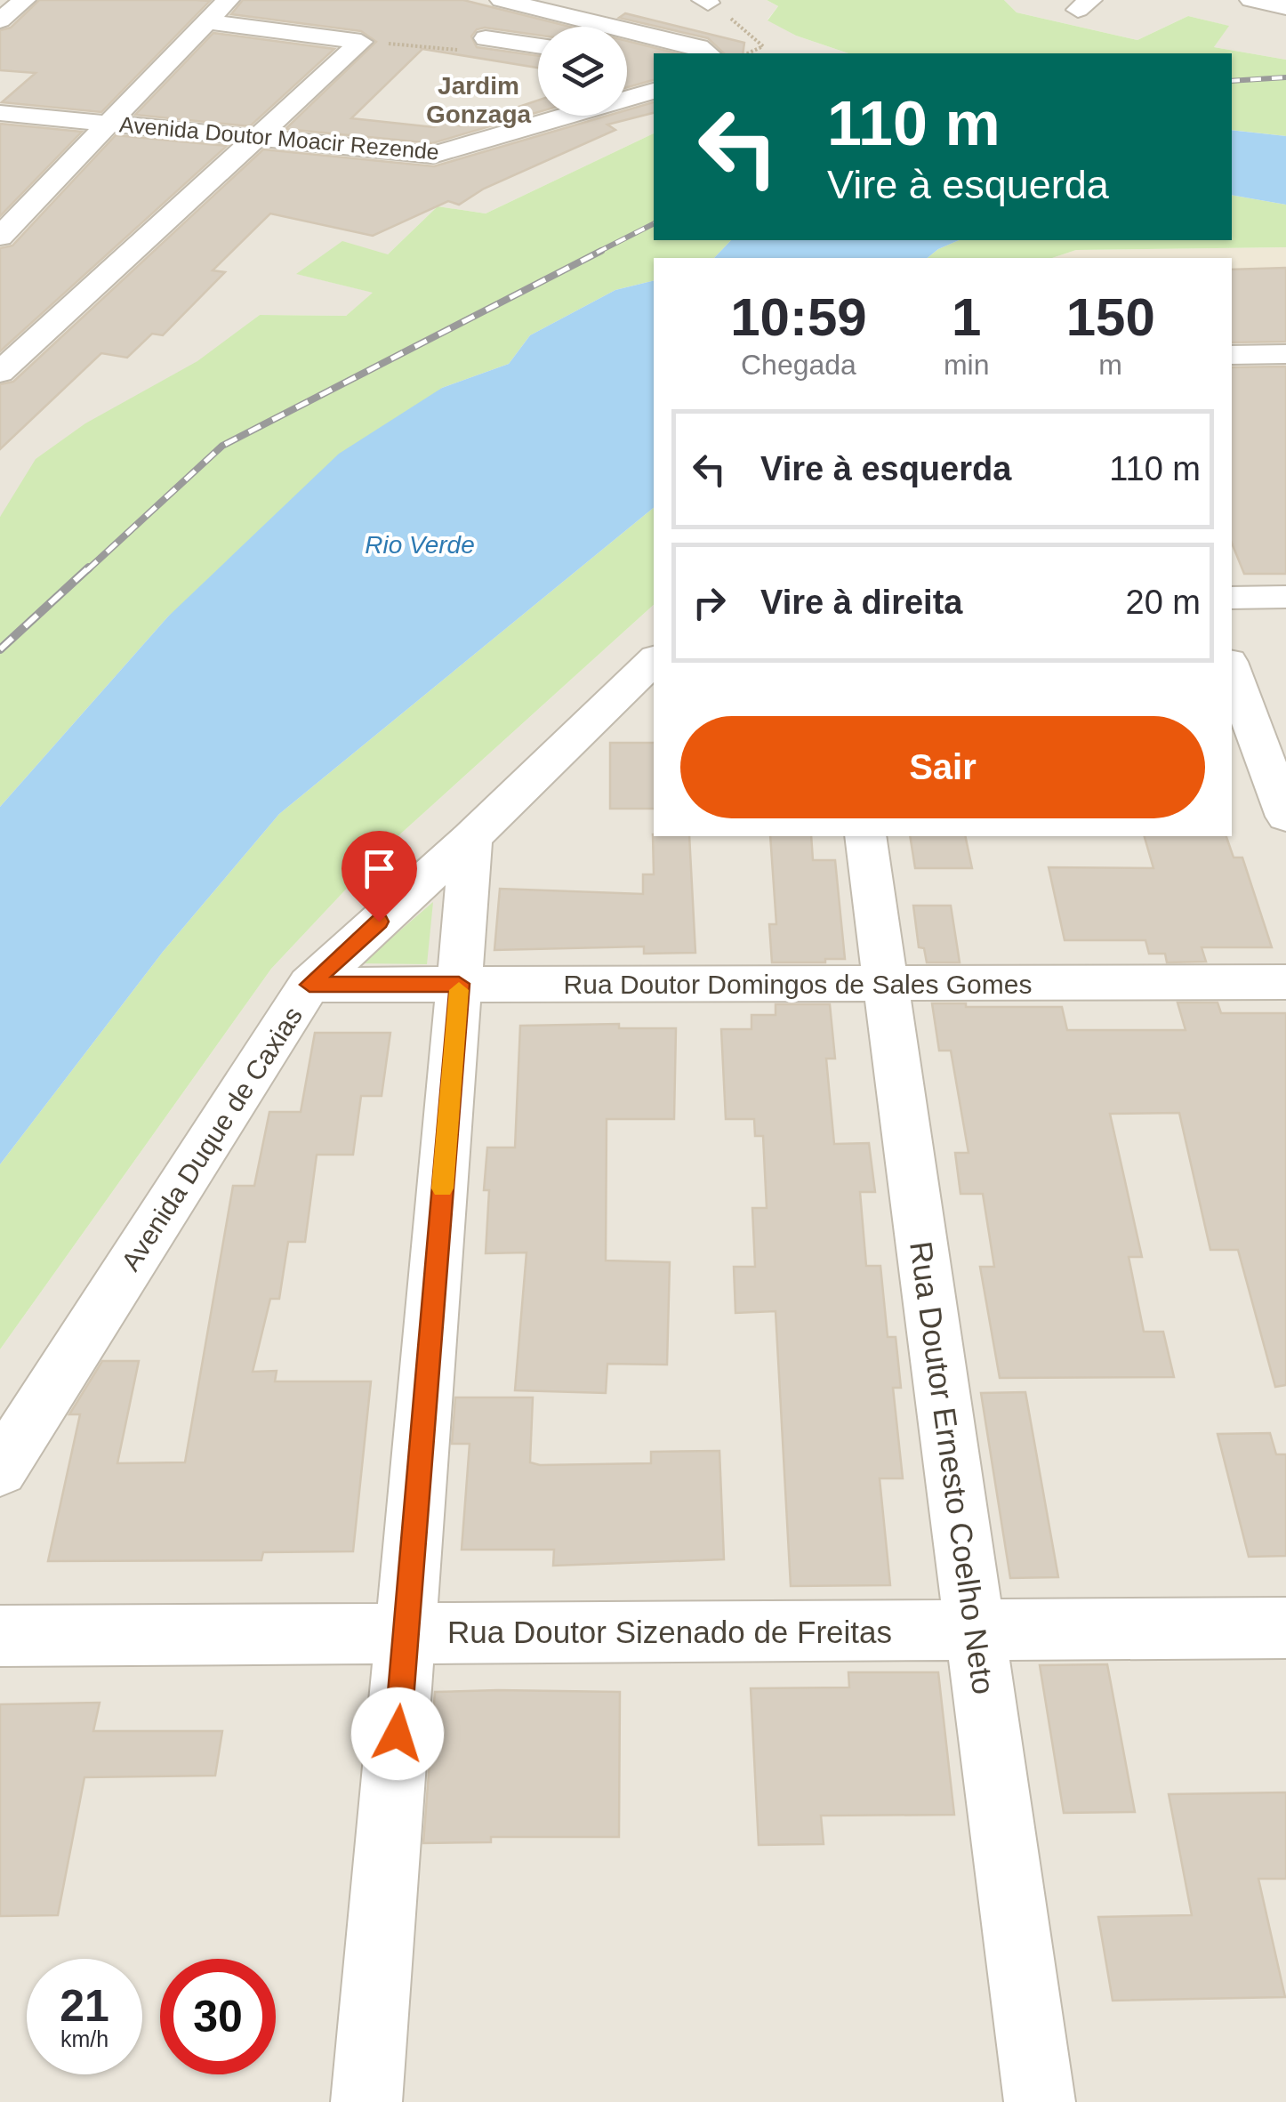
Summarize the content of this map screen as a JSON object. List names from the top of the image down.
{
  "streets": {
    "street": [
      "Avenida Doutor Moacir Rezende",
      "Rua Doutor Domingos de Sales Gomes",
      "Avenida Duque de Caxias",
      "Rua Doutor Ernesto Coelho Neto",
      "Rua Doutor Sizenado de Freitas"
    ]
  },
  "crossings": [
    ["Rua Doutor Domingos de Sales Gomes", "Avenida Duque de Caxias"],
    ["Rua Doutor Domingos de Sales Gomes", "Rua Doutor Ernesto Coelho Neto"],
    ["Rua Doutor Ernesto Coelho Neto", "Rua Doutor Sizenado de Freitas"]
  ],
  "districts": ["Jardim Gonzaga"],
  "water": ["Rio Verde"],
  "page": {
    "turn": ["110 m", "Vire à esquerda"],
    "eta": [
      "10:59",
      "Chegada",
      "1",
      "min",
      "150",
      "m"
    ],
    "list": [
      {
        "name": "Vire à esquerda",
        "value": "110 m"
      },
      {
        "name": "Vire à direita",
        "value": "20 m"
      }
    ],
    "buttons": "Sair",
    "speed": "21 km/h",
    "limit": "30"
  }
}
